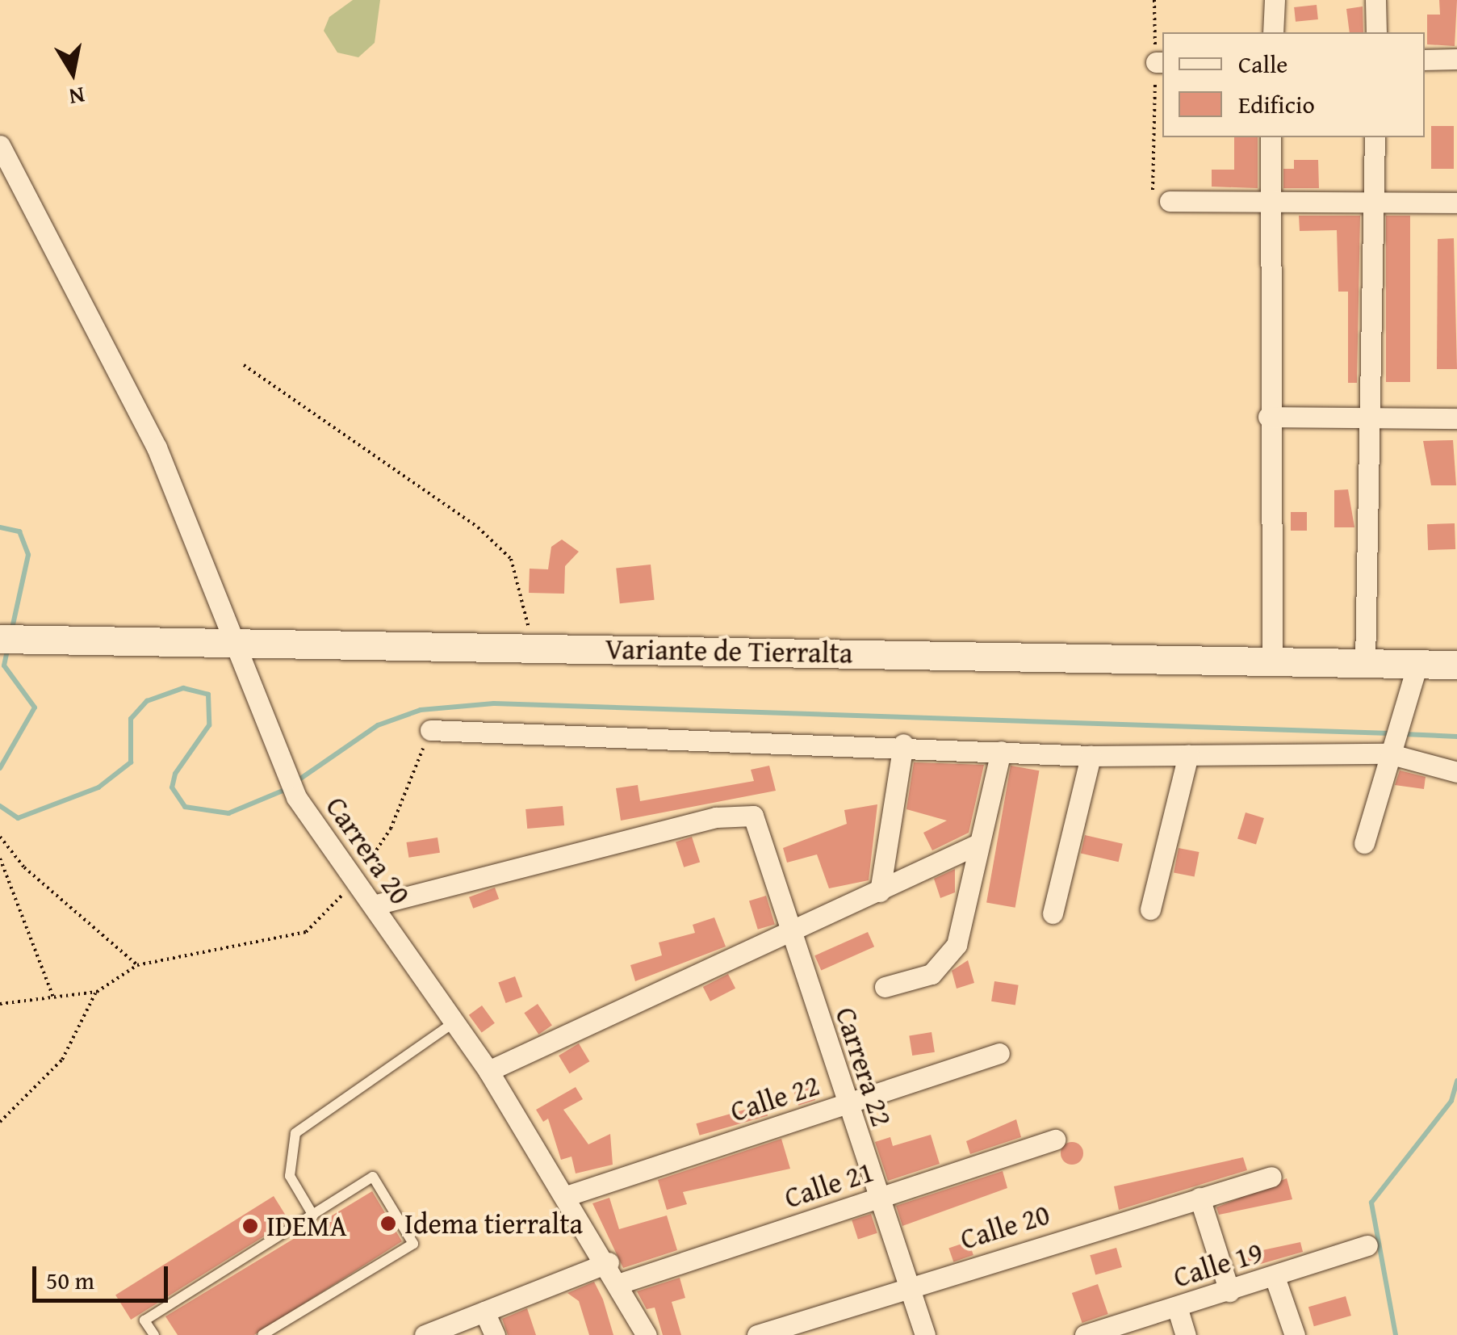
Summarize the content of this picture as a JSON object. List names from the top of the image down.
{
  "streets": {
    "main road": ["Variante de Tierralta"],
    "street": [
      "Carrera 20",
      "Carrera 22",
      "Calle 22",
      "Calle 21",
      "Calle 20",
      "Calle 19"
    ]
  },
  "crossings": [
    ["Variante de Tierralta", "Carrera 20"],
    ["Carrera 20", "Carrera 22"],
    ["Carrera 20", "Calle 22"],
    ["Carrera 20", "Calle 21"],
    ["Carrera 22", "Calle 22"],
    ["Carrera 22", "Calle 21"],
    ["Carrera 22", "Calle 20"]
  ],
  "places": ["Idema tierralta", "IDEMA"],
  "legend": ["Calle", "Edificio"],
  "scale_bar": "50 m",
  "north": "bottom"
}
